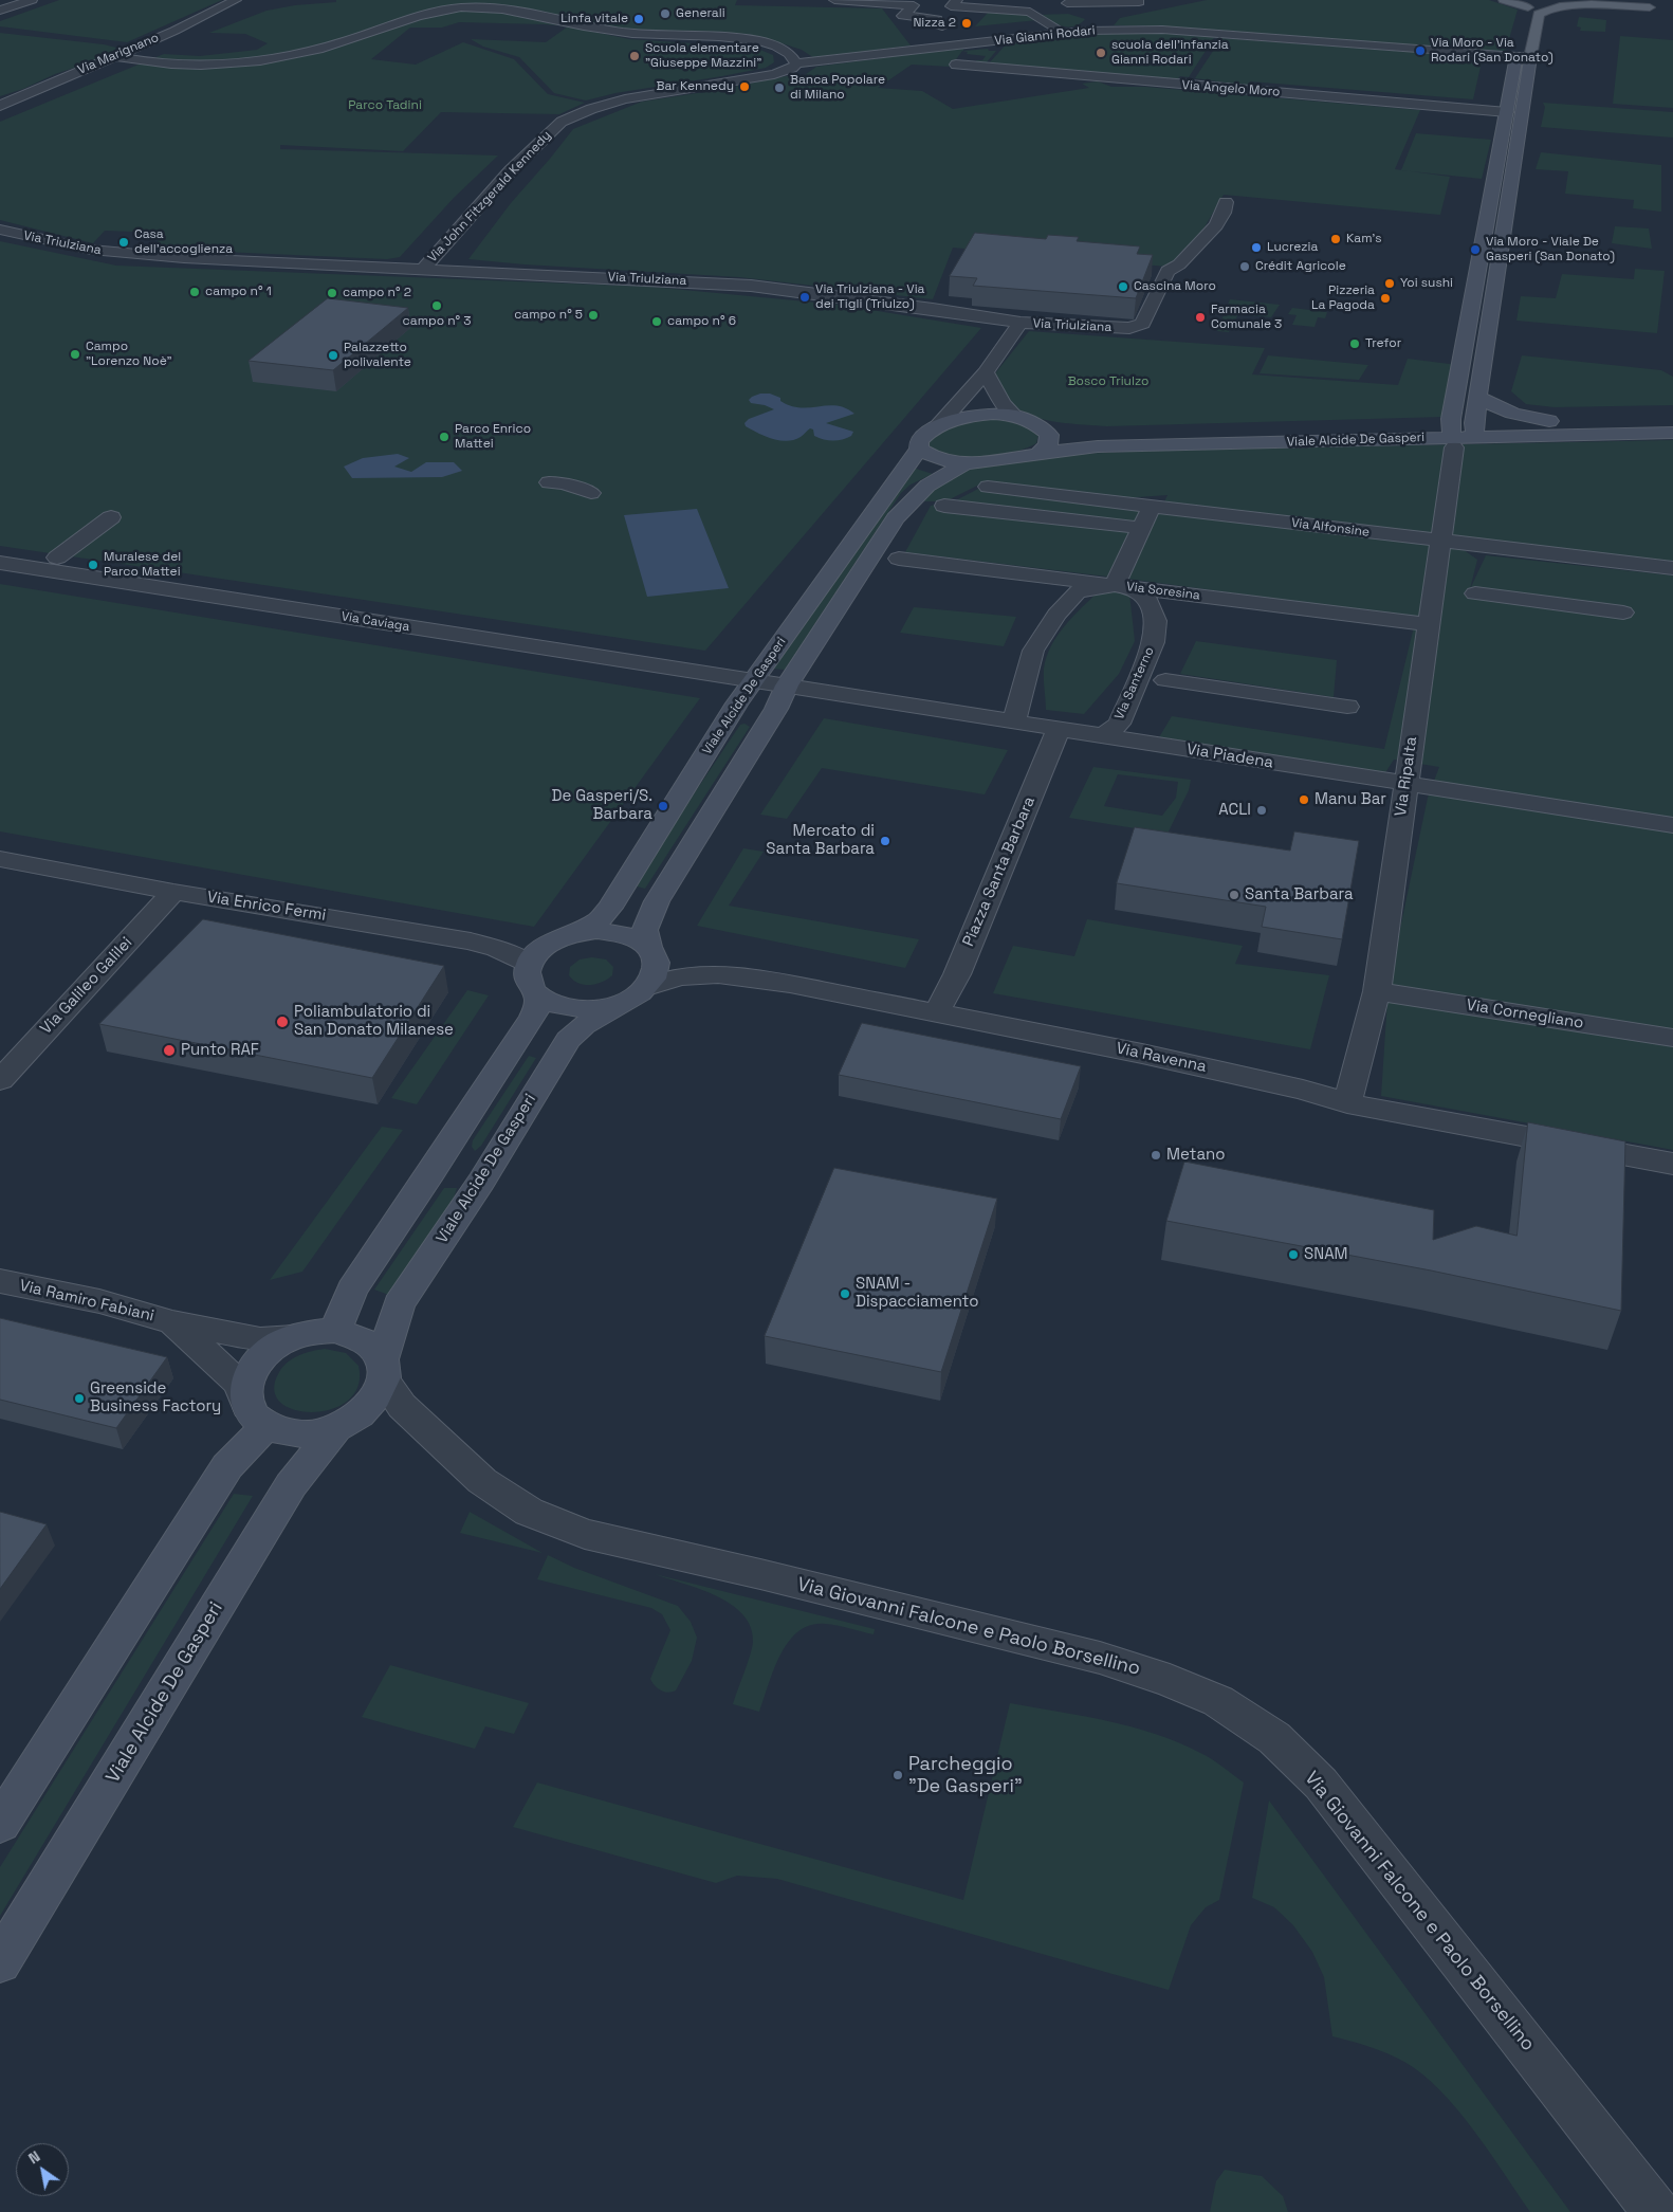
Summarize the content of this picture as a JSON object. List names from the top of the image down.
{
  "streets": {
    "street": [
      "Via Gianni Rodari",
      "Via Marignano",
      "Via Angelo Moro",
      "Via John Fitzgerald Kennedy",
      "Via Triulziana",
      "Viale Alcide De Gasperi",
      "Via Alfonsine",
      "Via Soresina",
      "Via Caviaga",
      "Via Santerno",
      "Via Piadena",
      "Via Ripalta",
      "Piazza Santa Barbara",
      "Via Enrico Fermi",
      "Via Galileo Galilei",
      "Via Cornegliano",
      "Via Ravenna",
      "Via Ramiro Fabiani",
      "Via Giovanni Falcone e Paolo Borsellino"
    ]
  },
  "crossings": [
    ["Via Gianni Rodari", "Via John Fitzgerald Kennedy"],
    ["Via John Fitzgerald Kennedy", "Via Triulziana"],
    ["Viale Alcide De Gasperi", "Via Caviaga"],
    ["Viale Alcide De Gasperi", "Via Piadena"],
    ["Viale Alcide De Gasperi", "Via Ripalta"],
    ["Viale Alcide De Gasperi", "Via Enrico Fermi"],
    ["Viale Alcide De Gasperi", "Via Ravenna"],
    ["Viale Alcide De Gasperi", "Via Ramiro Fabiani"],
    ["Viale Alcide De Gasperi", "Via Giovanni Falcone e Paolo Borsellino"],
    ["Via Alfonsine", "Via Ripalta"],
    ["Via Soresina", "Via Santerno"],
    ["Via Soresina", "Via Ripalta"],
    ["Via Santerno", "Via Piadena"],
    ["Via Piadena", "Via Ripalta"],
    ["Via Piadena", "Piazza Santa Barbara"],
    ["Via Ripalta", "Via Cornegliano"],
    ["Via Ripalta", "Via Ravenna"],
    ["Piazza Santa Barbara", "Via Ravenna"],
    ["Via Enrico Fermi", "Via Galileo Galilei"],
    ["Via Enrico Fermi", "Via Ravenna"],
    ["Via Ramiro Fabiani", "Via Giovanni Falcone e Paolo Borsellino"]
  ],
  "parks": ["Parco Tadini", "Bosco Triulzo"],
  "places": [
    "Generali",
    "Linfa vitale",
    "Nizza 2",
    "Via Moro - Via Rodari (San Donato)",
    "scuola dell'infanzia Gianni Rodari",
    "Scuola elementare \"Giuseppe Mazzini\"",
    "Bar Kennedy",
    "Banca Popolare di Milano",
    "Kam's",
    "Casa dell'accoglienza",
    "Lucrezia",
    "Via Moro - Viale De Gasperi (San Donato)",
    "Crédit Agricole",
    "Yoi sushi",
    "Cascina Moro",
    "campo n° 1",
    "campo n° 2",
    "Via Triulziana - Via dei Tigli (Triulzo)",
    "Pizzeria La Pagoda",
    "campo n° 3",
    "campo n° 5",
    "Farmacia Comunale 3",
    "campo n° 6",
    "Trefor",
    "Campo \"Lorenzo Noè\"",
    "Palazzetto polivalente",
    "Parco Enrico Mattei",
    "Muralese del Parco Mattei",
    "Manu Bar",
    "De Gasperi/S. Barbara",
    "ACLI",
    "Mercato di Santa Barbara",
    "Santa Barbara",
    "Poliambulatorio di San Donato Milanese",
    "Punto RAF",
    "Metano",
    "SNAM",
    "SNAM - Dispacciamento",
    "Greenside Business Factory",
    "Parcheggio \"De Gasperi\""
  ],
  "north": "top left"
}
